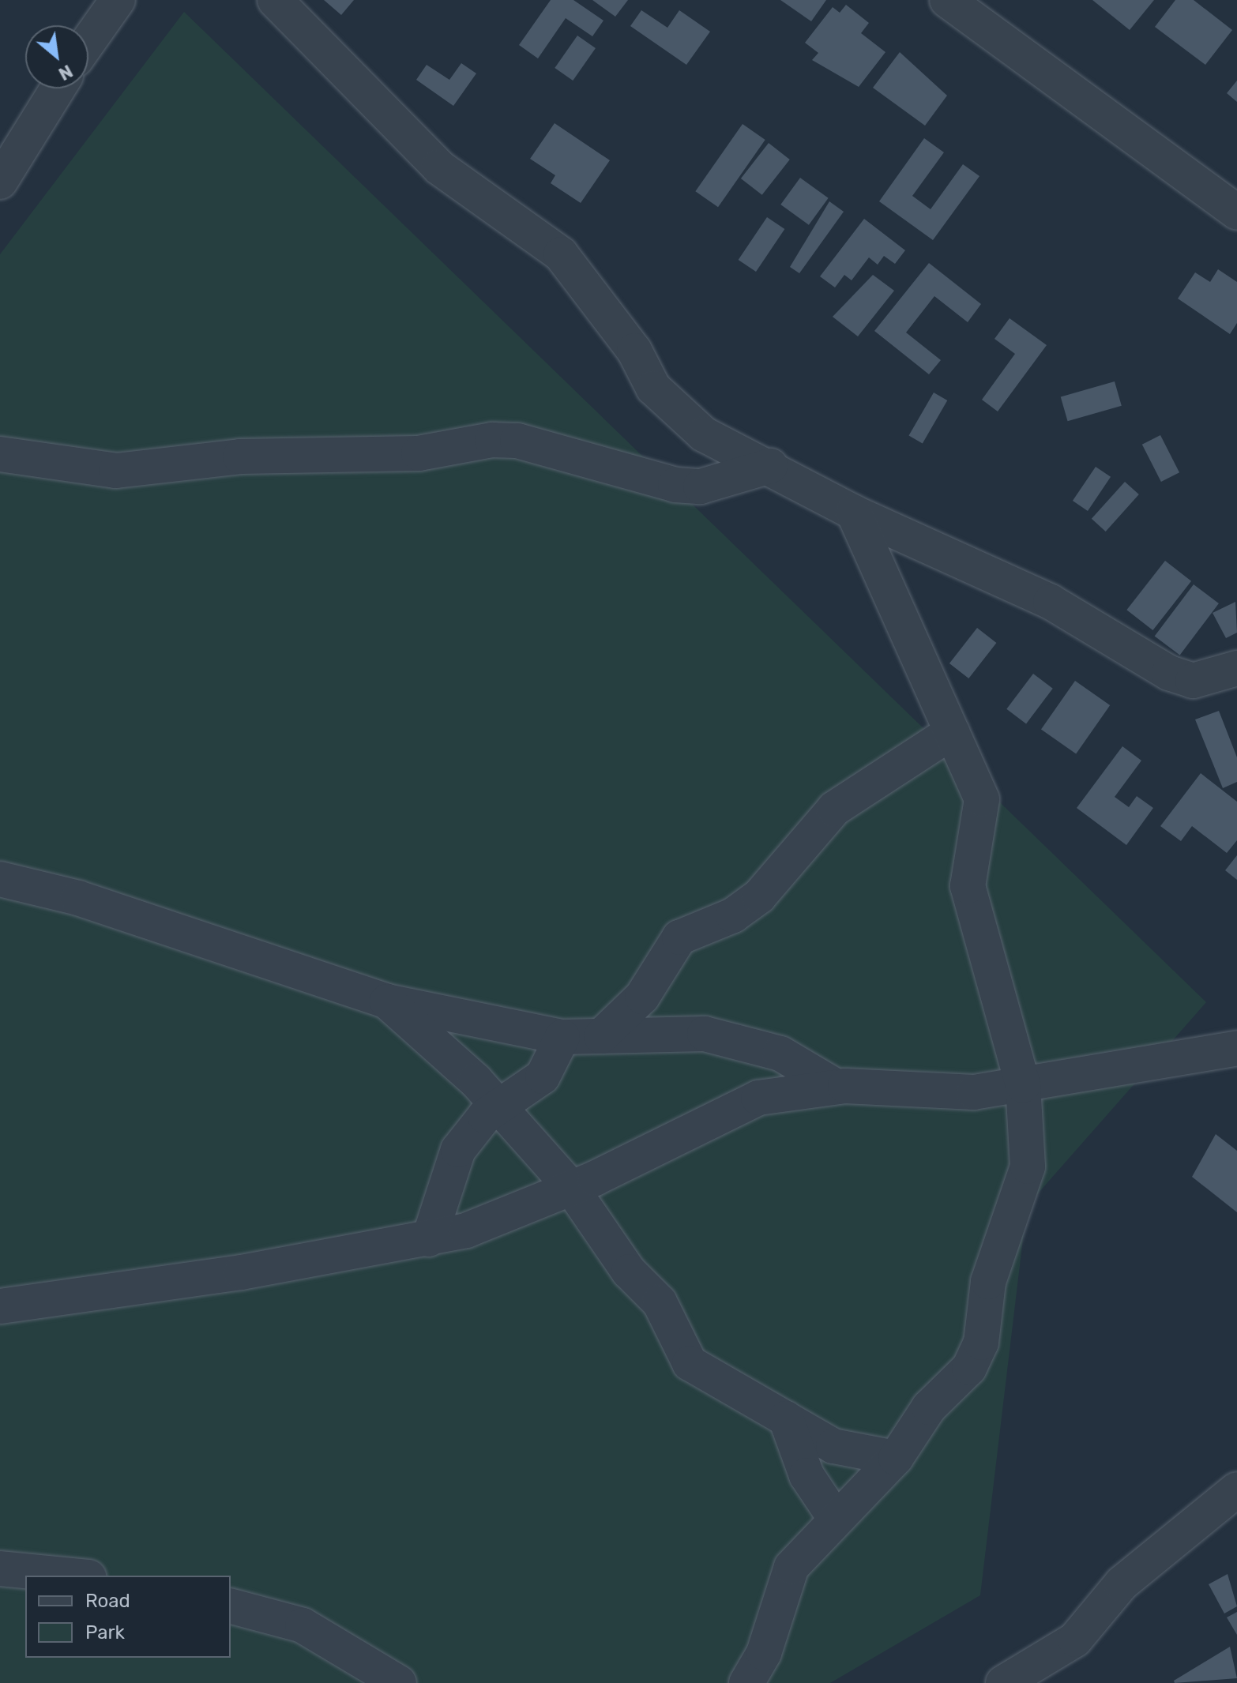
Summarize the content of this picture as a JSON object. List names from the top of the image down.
{
  "legend": ["Road", "Park"],
  "north": "bottom right"
}
